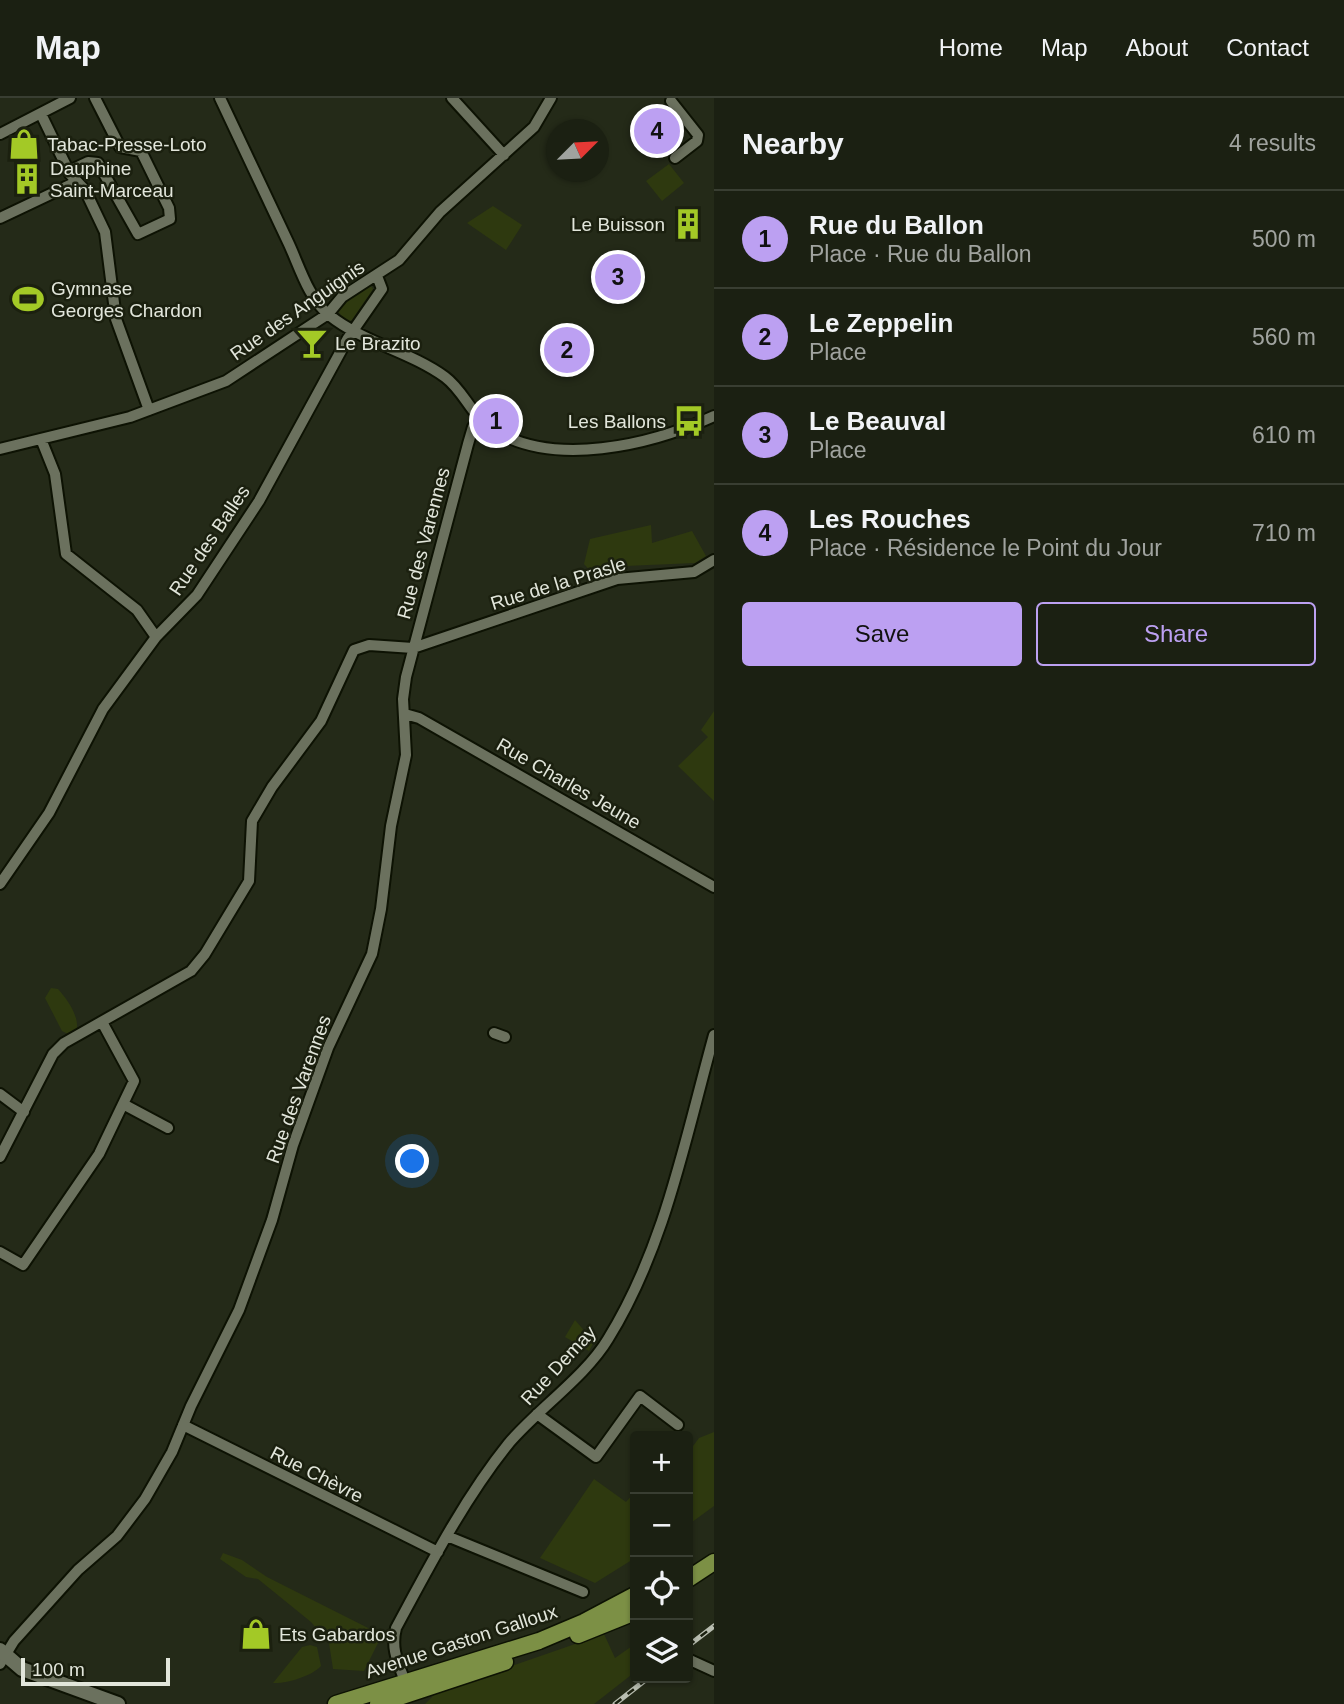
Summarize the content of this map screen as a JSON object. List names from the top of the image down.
{
  "streets": {
    "main road": ["Avenue Gaston Galloux"],
    "street": [
      "Rue des Anguignis",
      "Rue des Balles",
      "Rue des Varennes",
      "Rue de la Prasle",
      "Rue Charles Jeune",
      "Rue Demay",
      "Rue Chèvre"
    ]
  },
  "crossings": [
    ["Rue des Anguignis", "Rue des Balles"],
    ["Rue des Varennes", "Rue de la Prasle"],
    ["Rue des Varennes", "Rue Charles Jeune"],
    ["Rue des Varennes", "Rue Chèvre"],
    ["Rue Demay", "Rue Chèvre"],
    ["Rue Demay", "Avenue Gaston Galloux"]
  ],
  "places": {
    "shop": ["Tabac-Presse-Loto", "Ets Gabardos"],
    "building": ["Dauphine Saint-Marceau", "Le Buisson"],
    "sports": ["Gymnase Georges Chardon"],
    "bar": ["Le Brazito"],
    "bus stop": ["Les Ballons"]
  },
  "scale_bar": "100 m",
  "north": "top right",
  "page": {
    "header": "Map",
    "nav": [
      "Home",
      "Map",
      "About",
      "Contact"
    ],
    "heading": ["Nearby", "4 results"],
    "pins": [
      "4",
      "3",
      "2",
      "1"
    ],
    "list": [
      {
        "mark": "1",
        "name": "Rue du Ballon",
        "note": "Place · Rue du Ballon",
        "value": "500 m"
      },
      {
        "mark": "2",
        "name": "Le Zeppelin",
        "note": "Place",
        "value": "560 m"
      },
      {
        "mark": "3",
        "name": "Le Beauval",
        "note": "Place",
        "value": "610 m"
      },
      {
        "mark": "4",
        "name": "Les Rouches",
        "note": "Place · Résidence le Point du Jour",
        "value": "710 m"
      }
    ],
    "buttons": ["Save", "Share"],
    "map_buttons": ["+", "−"],
    "scale": "100 m"
  }
}
